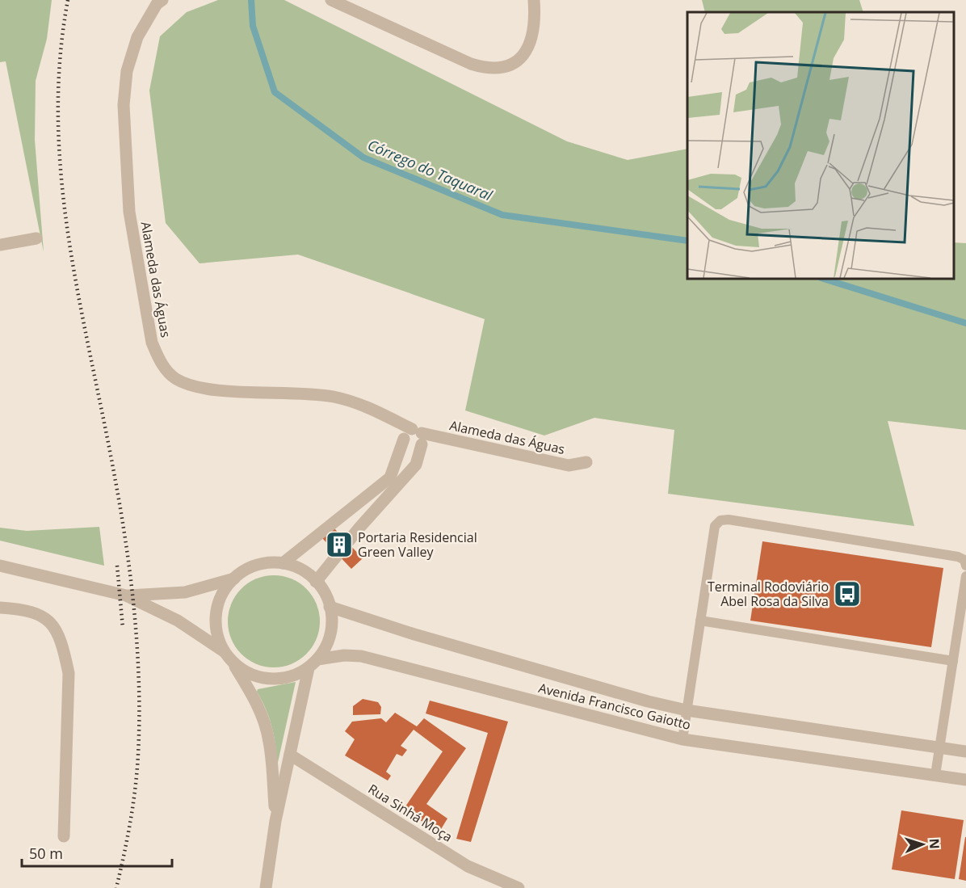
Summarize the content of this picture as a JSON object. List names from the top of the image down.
{
  "streets": {
    "street": ["Alameda das Águas", "Avenida Francisco Gaiotto", "Rua Sinhá Moça"]
  },
  "water": ["Córrego do Taquaral"],
  "places": {
    "building": ["Portaria Residencial Green Valley"],
    "bus stop": ["Terminal Rodoviário Abel Rosa da Silva"]
  },
  "scale_bar": "50 m",
  "north": "right"
}
